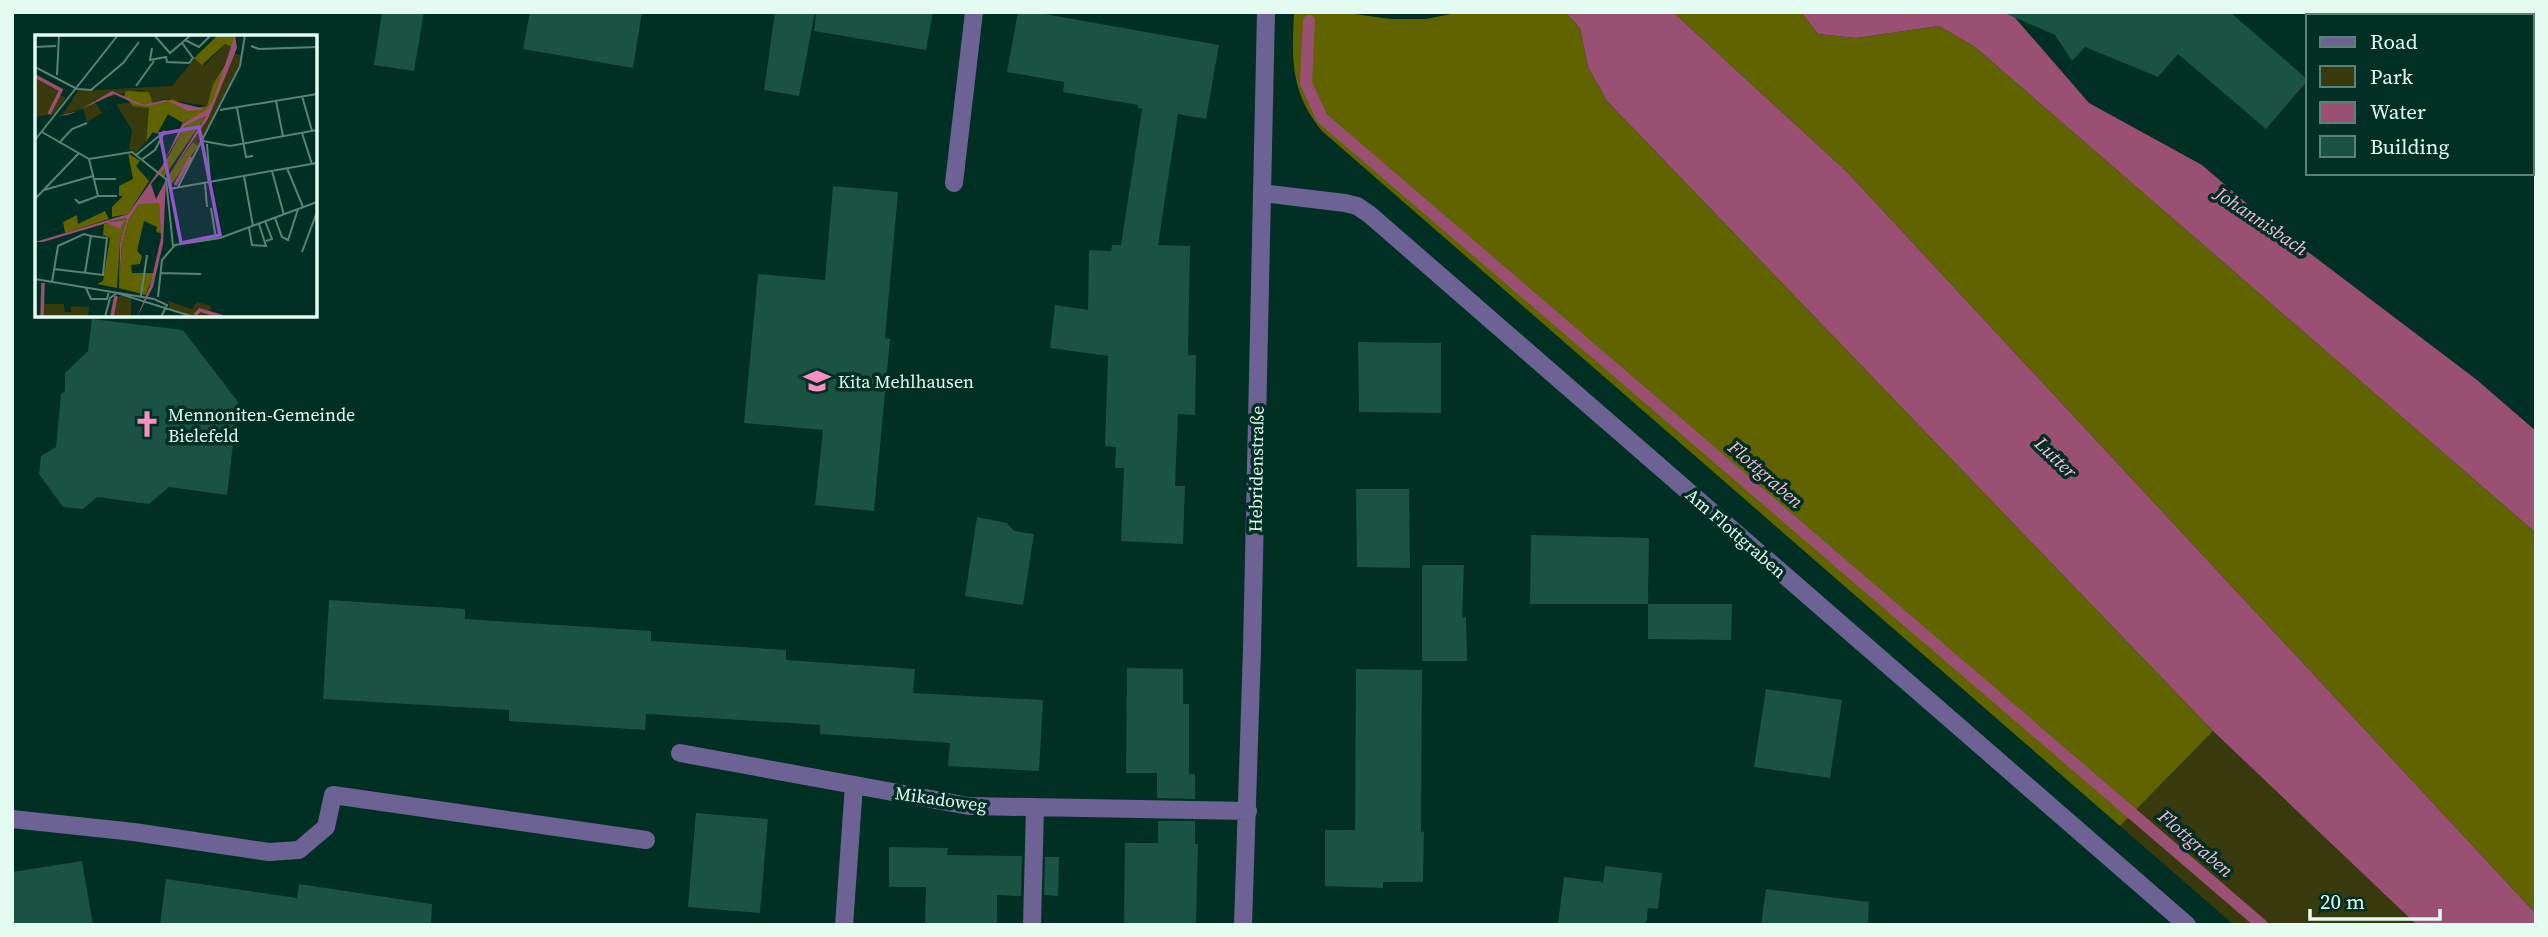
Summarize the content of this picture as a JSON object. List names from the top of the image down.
{
  "streets": {
    "street": ["Hebridenstraße", "Am Flottgraben", "Mikadoweg"]
  },
  "crossings": [
    ["Hebridenstraße", "Am Flottgraben"],
    ["Hebridenstraße", "Mikadoweg"]
  ],
  "water": ["Johannisbach", "Lutter", "Flottgraben"],
  "places": {
    "school or university": ["Kita Mehlhausen"],
    "church": ["Mennoniten-Gemeinde Bielefeld"]
  },
  "legend": [
    "Road",
    "Park",
    "Water",
    "Building"
  ],
  "scale_bar": "20 m"
}
